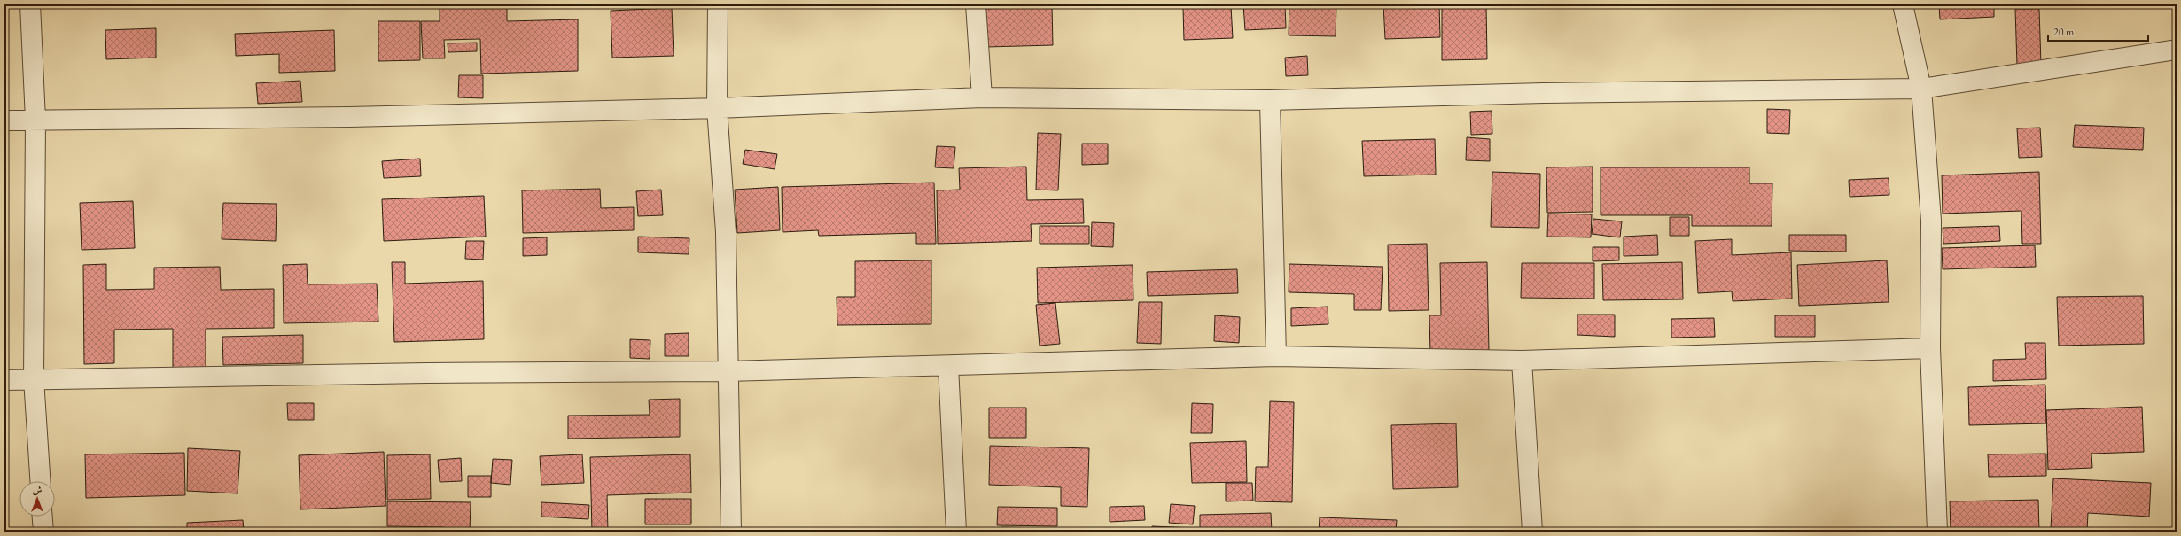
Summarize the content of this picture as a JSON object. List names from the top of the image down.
{
  "scale_bar": "20 m",
  "north": "top"
}
